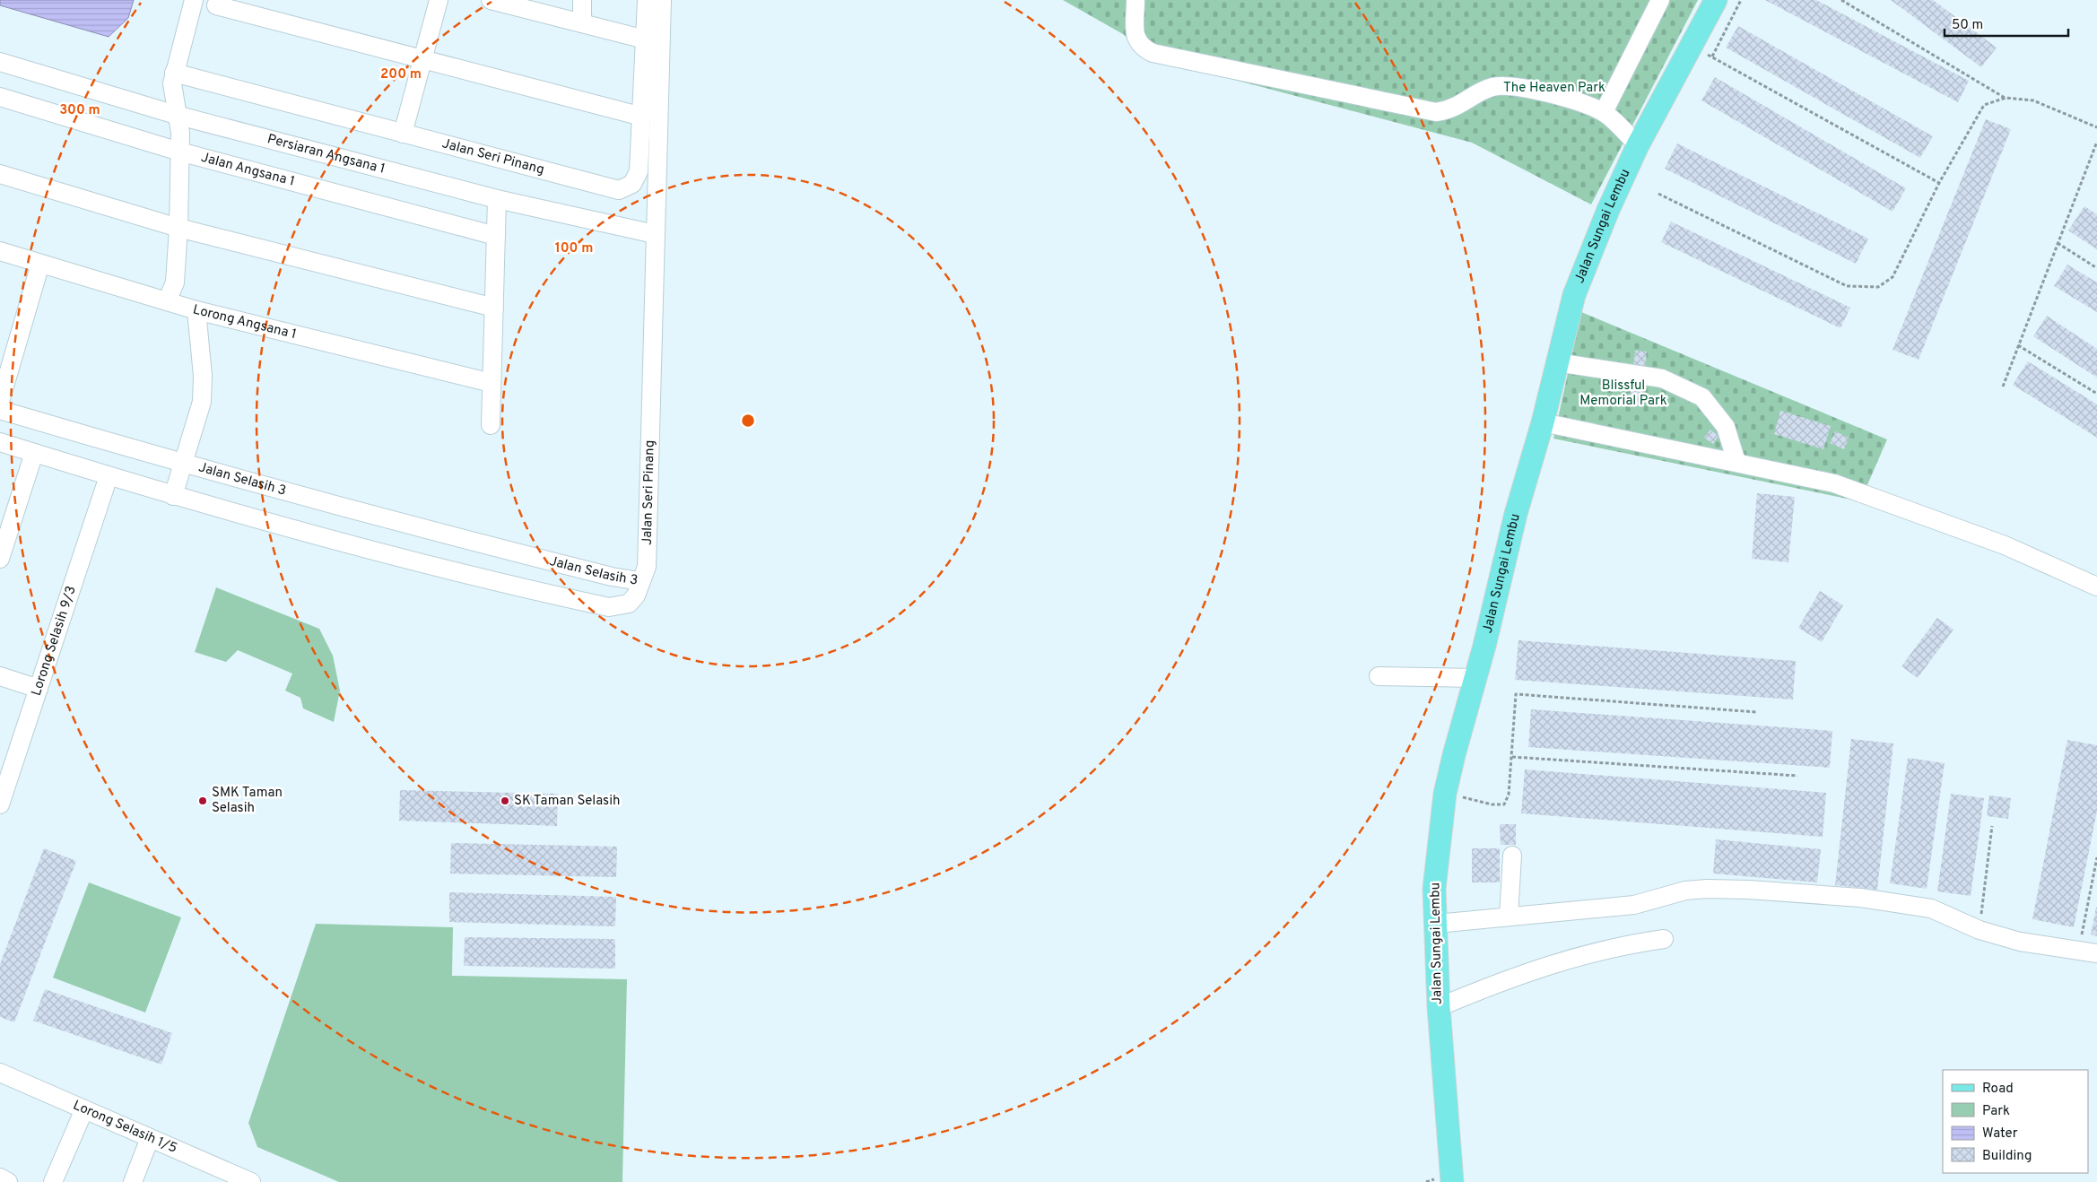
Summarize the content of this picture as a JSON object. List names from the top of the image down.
{
  "streets": {
    "main road": ["Jalan Sungai Lembu"],
    "street": [
      "Persiaran Angsana 1",
      "Jalan Seri Pinang",
      "Jalan Angsana 1",
      "Lorong Angsana 1",
      "Jalan Selasih 3",
      "Lorong Selasih 9/3",
      "Lorong Selasih 1/5"
    ]
  },
  "crossings": [
    ["Persiaran Angsana 1", "Jalan Seri Pinang"],
    ["Jalan Seri Pinang", "Jalan Selasih 3"],
    ["Jalan Selasih 3", "Lorong Selasih 9/3"]
  ],
  "parks": ["The Heaven Park", "Blissful Memorial Park"],
  "places": ["SMK Taman Selasih", "SK Taman Selasih"],
  "legend": [
    "Road",
    "Park",
    "Water",
    "Building"
  ],
  "scale_bar": "50 m",
  "rings": ["200 m", "300 m", "100 m"]
}
